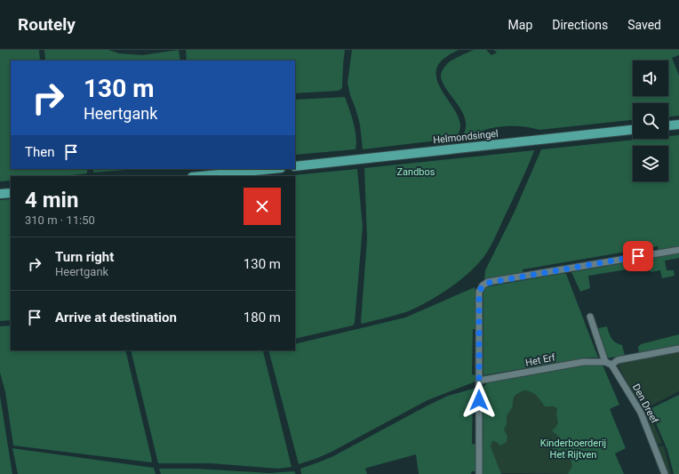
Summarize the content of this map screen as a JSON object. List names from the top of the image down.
{
  "streets": {
    "main road": ["Helmondsingel"],
    "street": ["Het Erf", "Den Dreef"]
  },
  "crossings": [
    ["Het Erf", "Den Dreef"]
  ],
  "parks": ["Zandbos", "Kinderboerderij Het Rijtven"],
  "page": {
    "header": "Routely",
    "nav": ["Map", "Directions", "Saved"],
    "turn": ["130 m", "Heertgank"],
    "then": "Then",
    "heading": ["4 min", "310 m · 11:50"],
    "list": [
      {
        "name": "Turn right",
        "note": "Heertgank",
        "value": "130 m"
      },
      {
        "name": "Arrive at destination",
        "value": "180 m"
      }
    ]
  }
}
